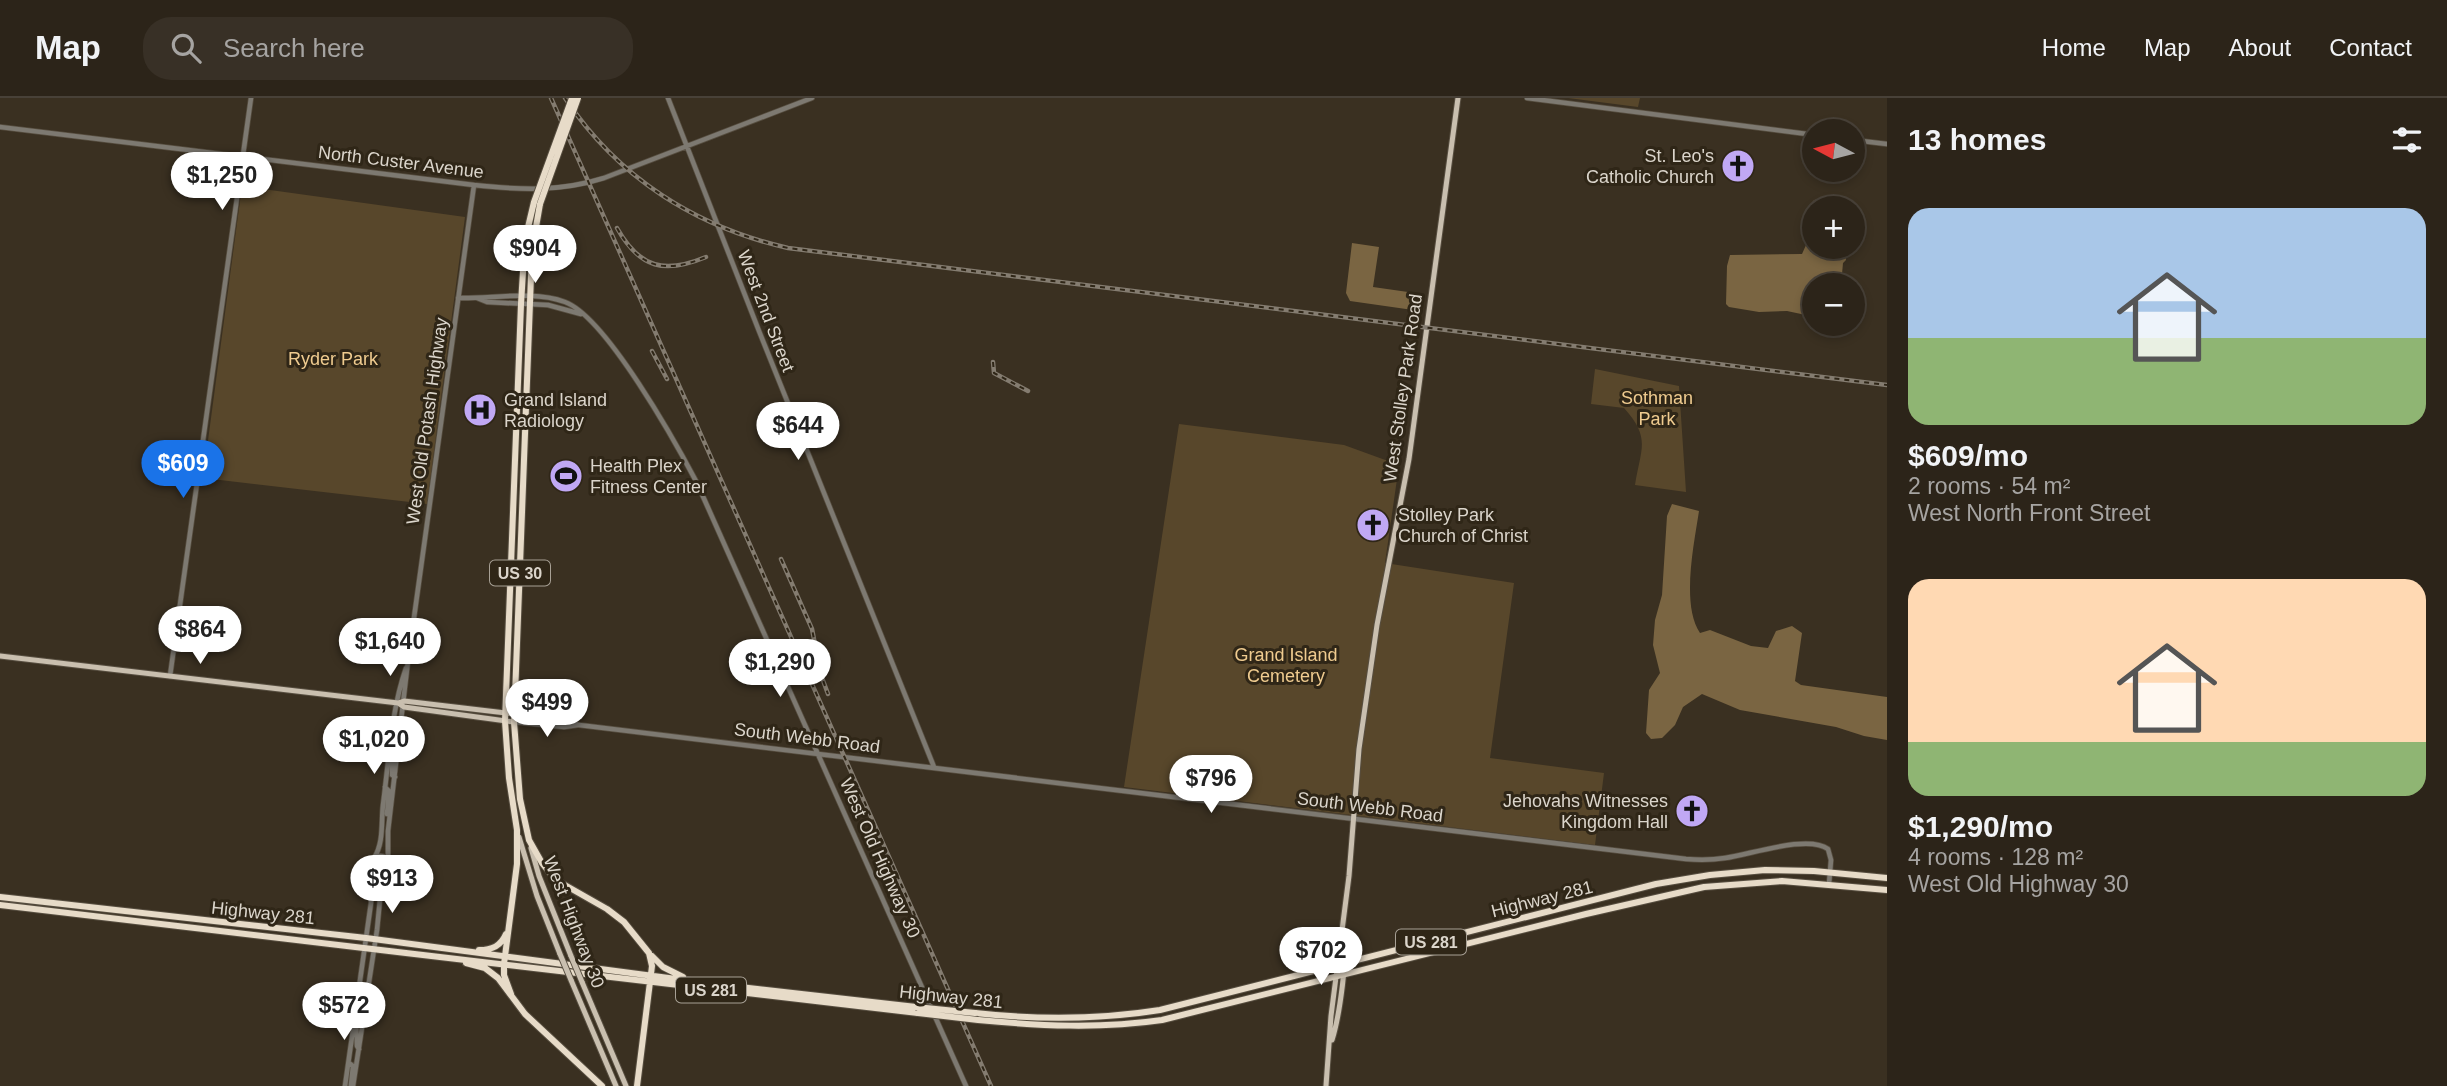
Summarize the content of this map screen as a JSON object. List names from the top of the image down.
{
  "streets": {
    "highway": [
      "US 30",
      "Highway 281",
      "West Highway 30",
      "US 281"
    ],
    "main road": ["West Stolley Park Road", "South Webb Road"],
    "street": [
      "North Custer Avenue",
      "West 2nd Street",
      "West Old Potash Highway",
      "West Old Highway 30"
    ]
  },
  "crossings": [
    ["North Custer Avenue", "West 2nd Street"],
    ["North Custer Avenue", "West Old Potash Highway"],
    ["West 2nd Street", "South Webb Road"],
    ["West Stolley Park Road", "South Webb Road"],
    ["West Stolley Park Road", "Highway 281"],
    ["West Old Potash Highway", "South Webb Road"],
    ["West Old Potash Highway", "West Old Highway 30"],
    ["South Webb Road", "West Old Highway 30"],
    ["South Webb Road", "Highway 281"],
    ["South Webb Road", "West Highway 30"],
    ["West Old Highway 30", "West Highway 30"]
  ],
  "parks": ["Ryder Park", "Sothman Park", "Grand Island Cemetery"],
  "places": {
    "church": ["St. Leo's Catholic Church", "Stolley Park Church of Christ", "Jehovahs Witnesses Kingdom Hall"],
    "hospital": ["Grand Island Radiology"],
    "sports": ["Health Plex Fitness Center"]
  },
  "north": "left",
  "page": {
    "header": "Map",
    "search": "Search here",
    "nav": [
      "Home",
      "Map",
      "About",
      "Contact"
    ],
    "heading": "13 homes",
    "map_buttons": ["+", "−"],
    "price": [
      "$1,250",
      "$904",
      "$644",
      "$609",
      "$864",
      "$1,640",
      "$1,290",
      "$499",
      "$1,020",
      "$796",
      "$913",
      "$702",
      "$572"
    ],
    "list": [
      {
        "name": "$609/mo",
        "note": "2 rooms · 54 m² · West North Front Street"
      },
      {
        "name": "$1,290/mo",
        "note": "4 rooms · 128 m² · West Old Highway 30"
      }
    ]
  }
}
